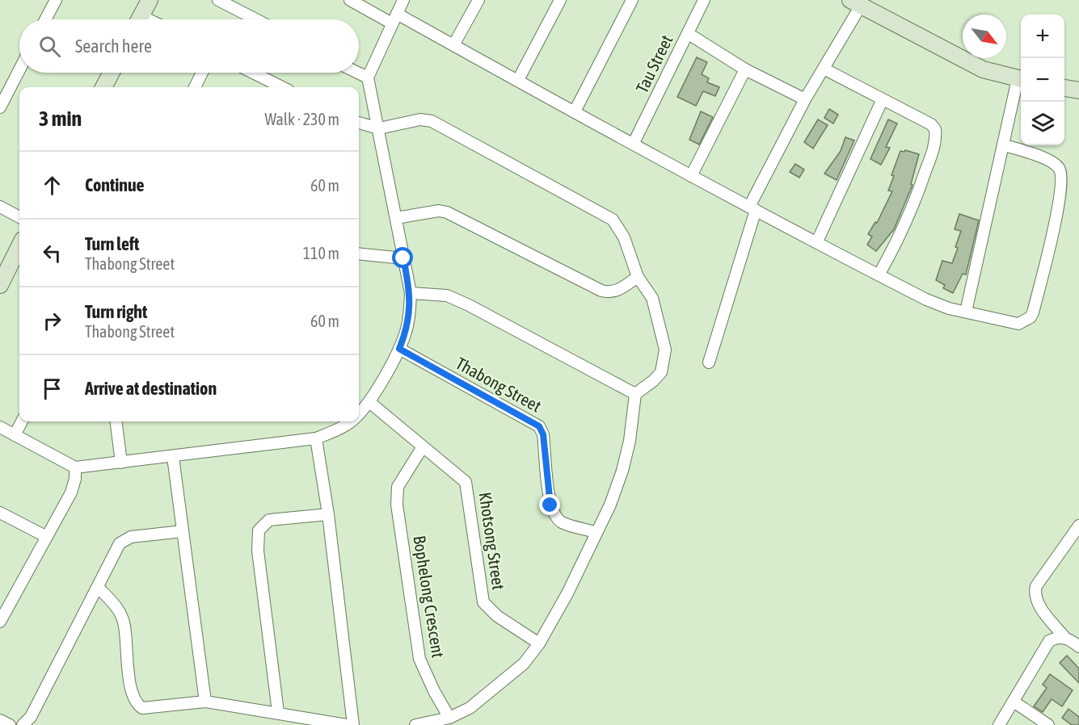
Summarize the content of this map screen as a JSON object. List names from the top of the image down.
{
  "streets": {
    "street": [
      "Tau Street",
      "Thabong Street",
      "Khotsong Street",
      "Bophelong Crescent"
    ]
  },
  "crossings": [
    ["Khotsong Street", "Bophelong Crescent"]
  ],
  "north": "bottom right",
  "page": {
    "map_buttons": ["+", "−"],
    "search": "Search here",
    "heading": ["3 min", "Walk · 230 m"],
    "list": [
      ["Continue", "60 m"],
      ["Turn left", "Thabong Street", "110 m"],
      ["Turn right", "Thabong Street", "60 m"],
      "Arrive at destination"
    ]
  }
}
